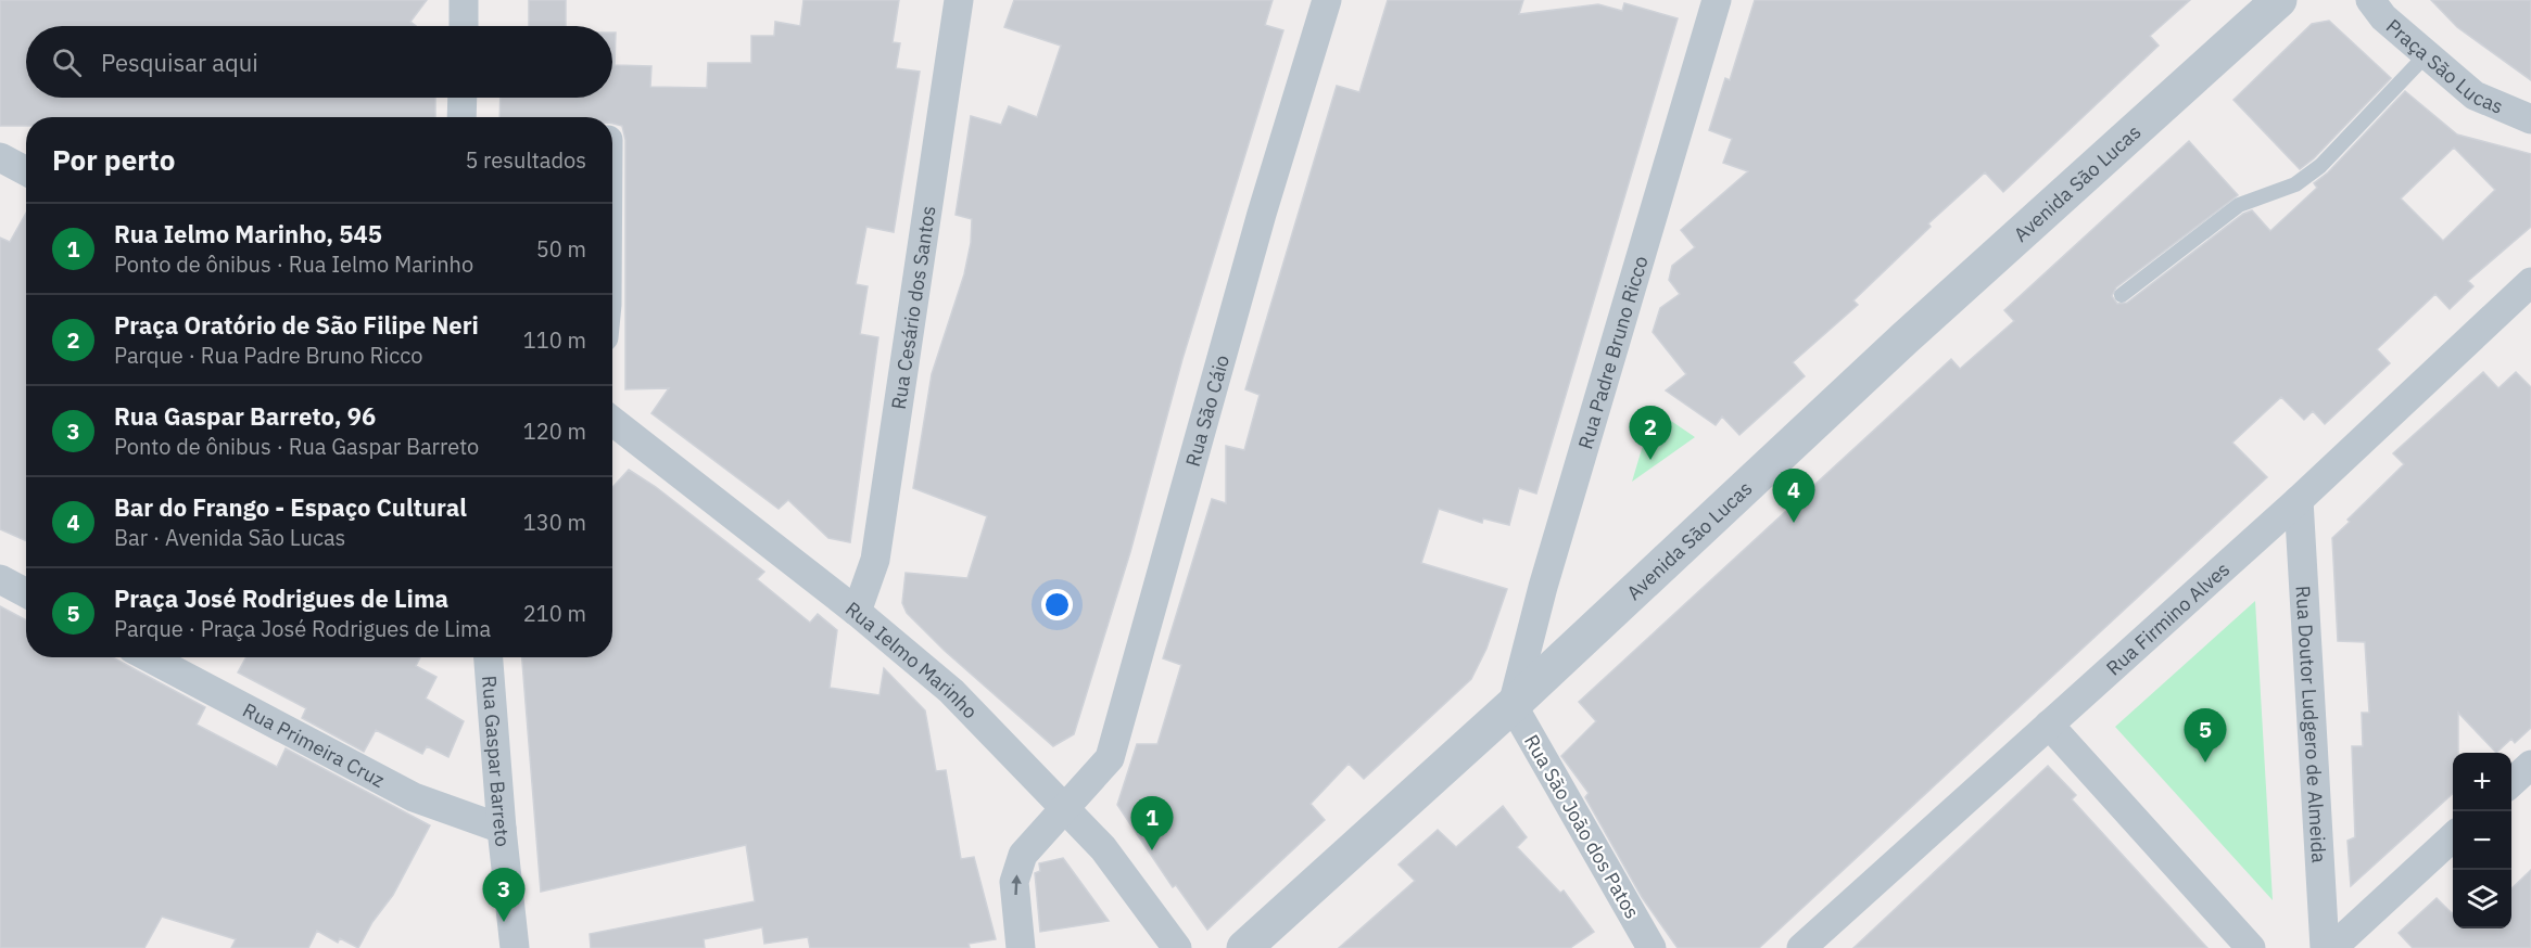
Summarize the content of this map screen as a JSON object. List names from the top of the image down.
{
  "streets": {
    "street": [
      "Praça São Lucas",
      "Avenida São Lucas",
      "Rua Cesário dos Santos",
      "Rua Padre Bruno Ricco",
      "Rua São Cáio",
      "Rua Firmino Alves",
      "Rua Ielmo Marinho",
      "Rua Doutor Ludgero de Almeida",
      "Rua Primeira Cruz",
      "Rua Gaspar Barreto",
      "Rua São João dos Patos"
    ]
  },
  "crossings": [
    ["Avenida São Lucas", "Rua Padre Bruno Ricco"],
    ["Avenida São Lucas", "Rua São João dos Patos"],
    ["Rua Cesário dos Santos", "Rua Ielmo Marinho"],
    ["Rua Padre Bruno Ricco", "Rua São João dos Patos"],
    ["Rua São Cáio", "Rua Ielmo Marinho"],
    ["Rua Firmino Alves", "Rua Doutor Ludgero de Almeida"],
    ["Rua Primeira Cruz", "Rua Gaspar Barreto"]
  ],
  "page": {
    "search": "Pesquisar aqui",
    "heading": ["Por perto", "5 resultados"],
    "list": [
      {
        "mark": "1",
        "name": "Rua Ielmo Marinho, 545",
        "note": "Ponto de ônibus · Rua Ielmo Marinho",
        "value": "50 m"
      },
      {
        "mark": "2",
        "name": "Praça Oratório de São Filipe Neri",
        "note": "Parque · Rua Padre Bruno Ricco",
        "value": "110 m"
      },
      {
        "mark": "3",
        "name": "Rua Gaspar Barreto, 96",
        "note": "Ponto de ônibus · Rua Gaspar Barreto",
        "value": "120 m"
      },
      {
        "mark": "4",
        "name": "Bar do Frango - Espaço Cultural",
        "note": "Bar · Avenida São Lucas",
        "value": "130 m"
      },
      {
        "mark": "5",
        "name": "Praça José Rodrigues de Lima",
        "note": "Parque · Praça José Rodrigues de Lima",
        "value": "210 m"
      }
    ],
    "pins": [
      "2",
      "4",
      "5",
      "1",
      "3"
    ],
    "map_buttons": ["+", "−"]
  }
}
